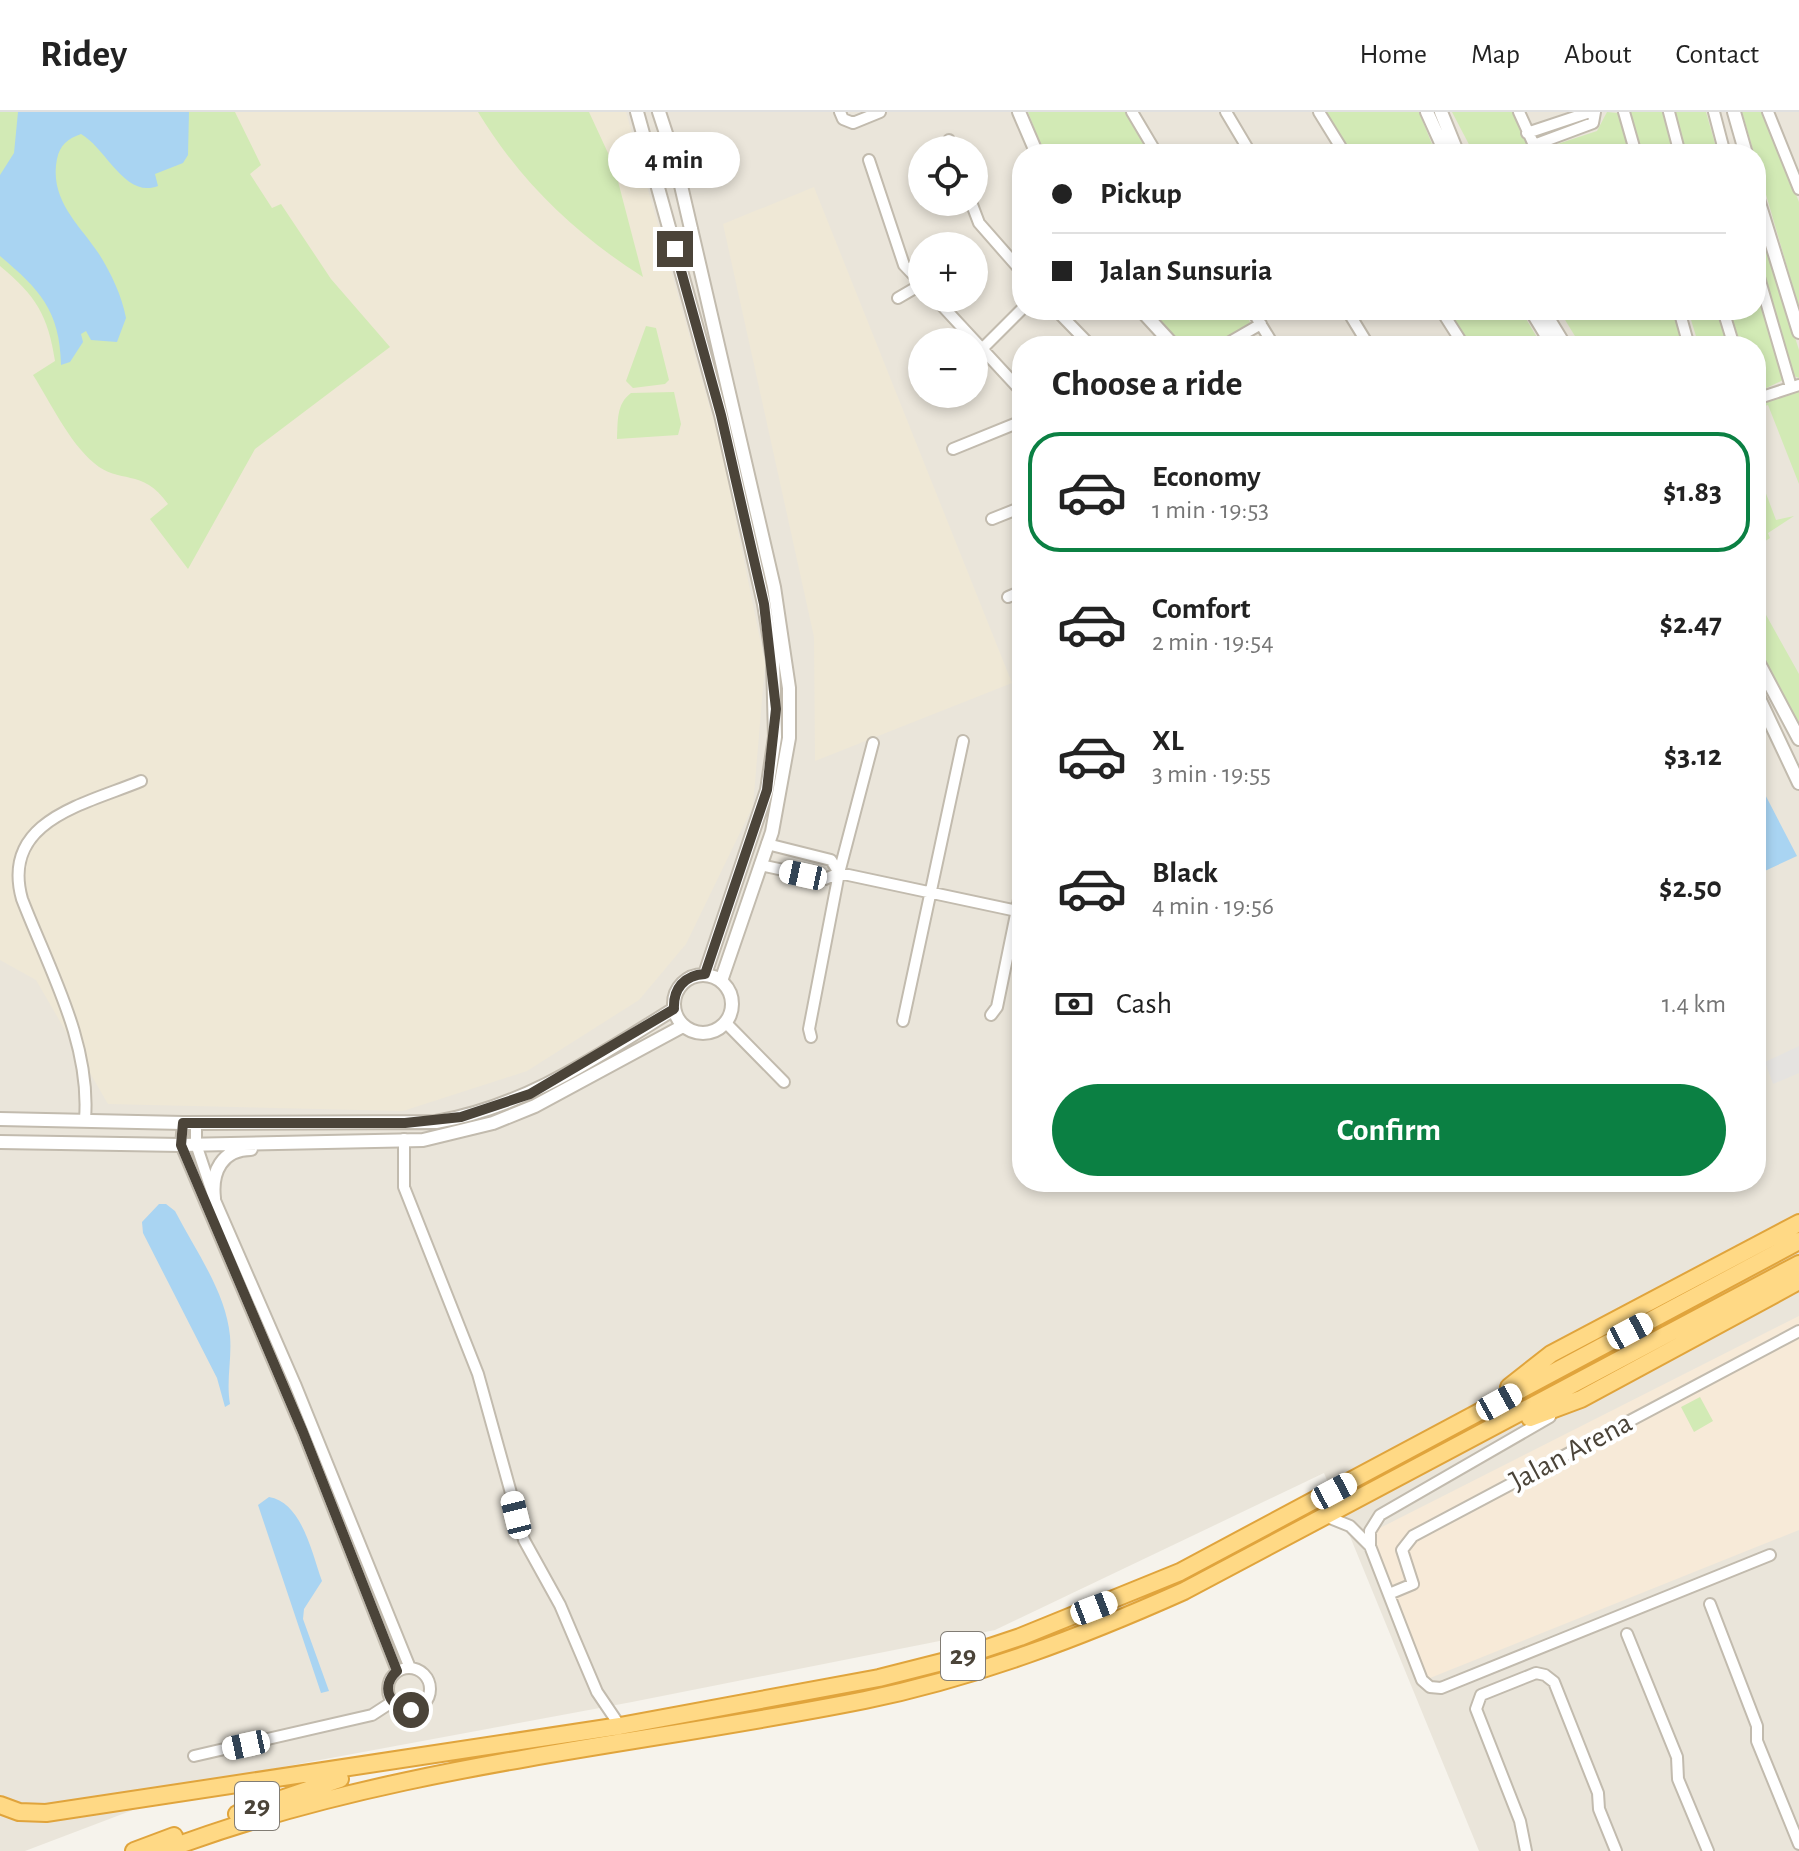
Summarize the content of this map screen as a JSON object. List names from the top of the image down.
{
  "streets": {
    "highway": ["29"],
    "street": ["Jalan Arena"]
  },
  "page": {
    "header": "Ridey",
    "nav": [
      "Home",
      "Map",
      "About",
      "Contact"
    ],
    "bubble": "4 min",
    "map_buttons": ["+", "−"],
    "banner": ["Pickup", "Jalan Sunsuria"],
    "heading": "Choose a ride",
    "list": [
      {
        "name": "Economy",
        "note": "1 min · 19:53",
        "value": "$1.83"
      },
      {
        "name": "Comfort",
        "note": "2 min · 19:54",
        "value": "$2.47"
      },
      {
        "name": "XL",
        "note": "3 min · 19:55",
        "value": "$3.12"
      },
      {
        "name": "Black",
        "note": "4 min · 19:56",
        "value": "$2.50"
      }
    ],
    "pay": ["Cash", "1.4 km"],
    "buttons": "Confirm"
  }
}
